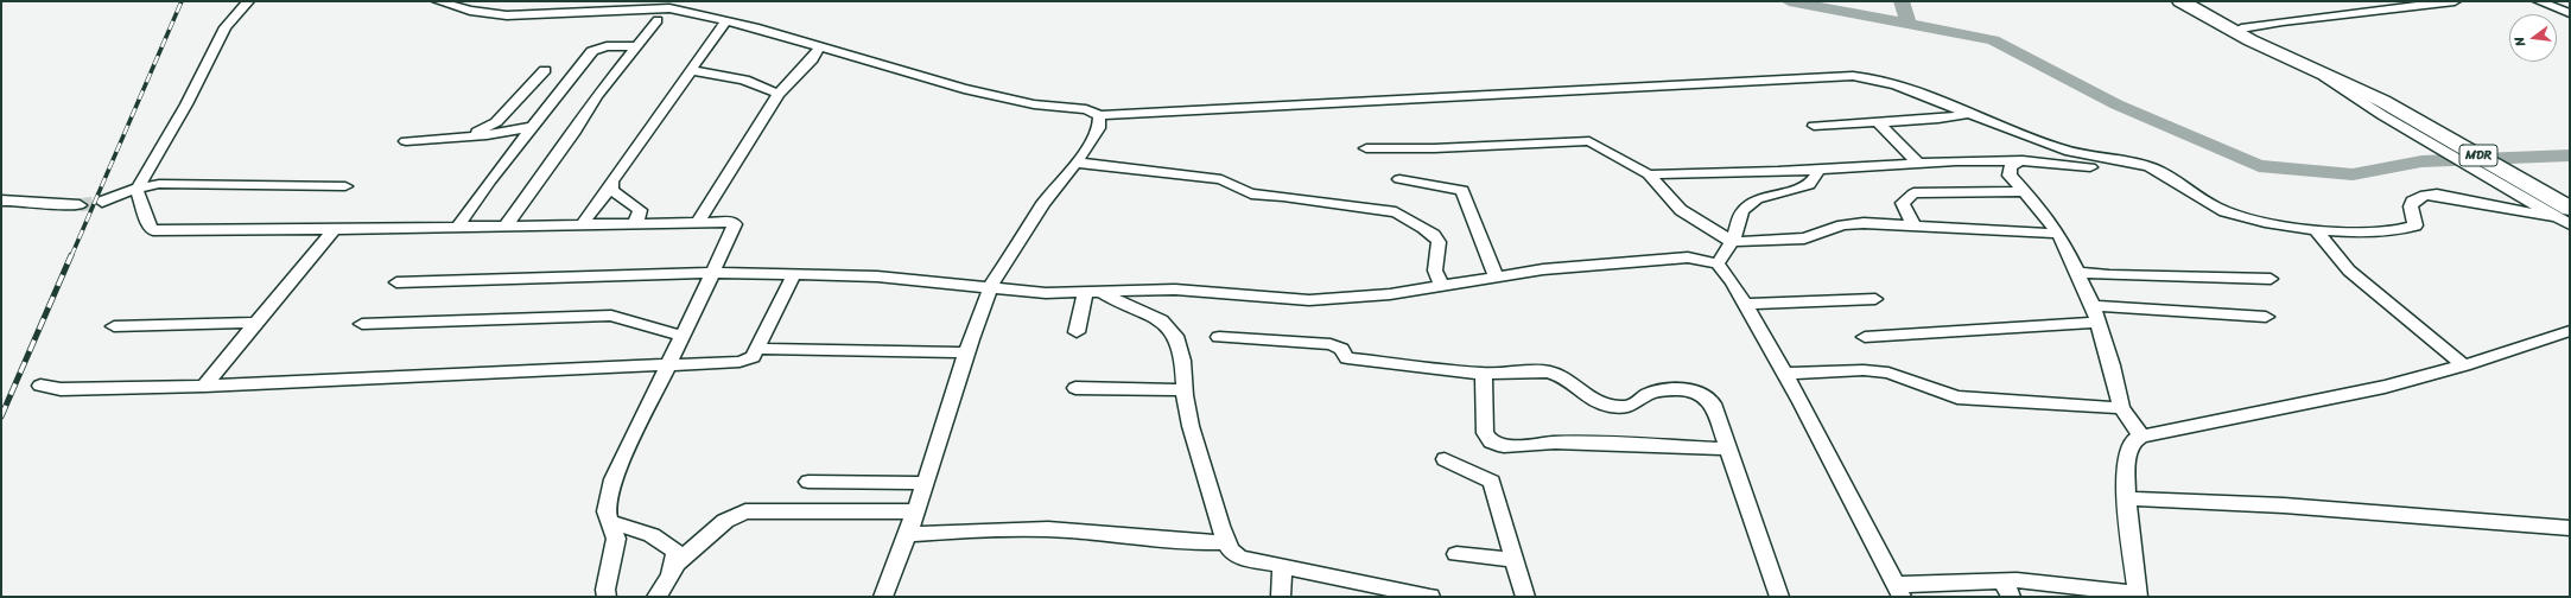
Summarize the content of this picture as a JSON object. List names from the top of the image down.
{
  "streets": {
    "main road": ["MDR"]
  },
  "north": "left"
}
